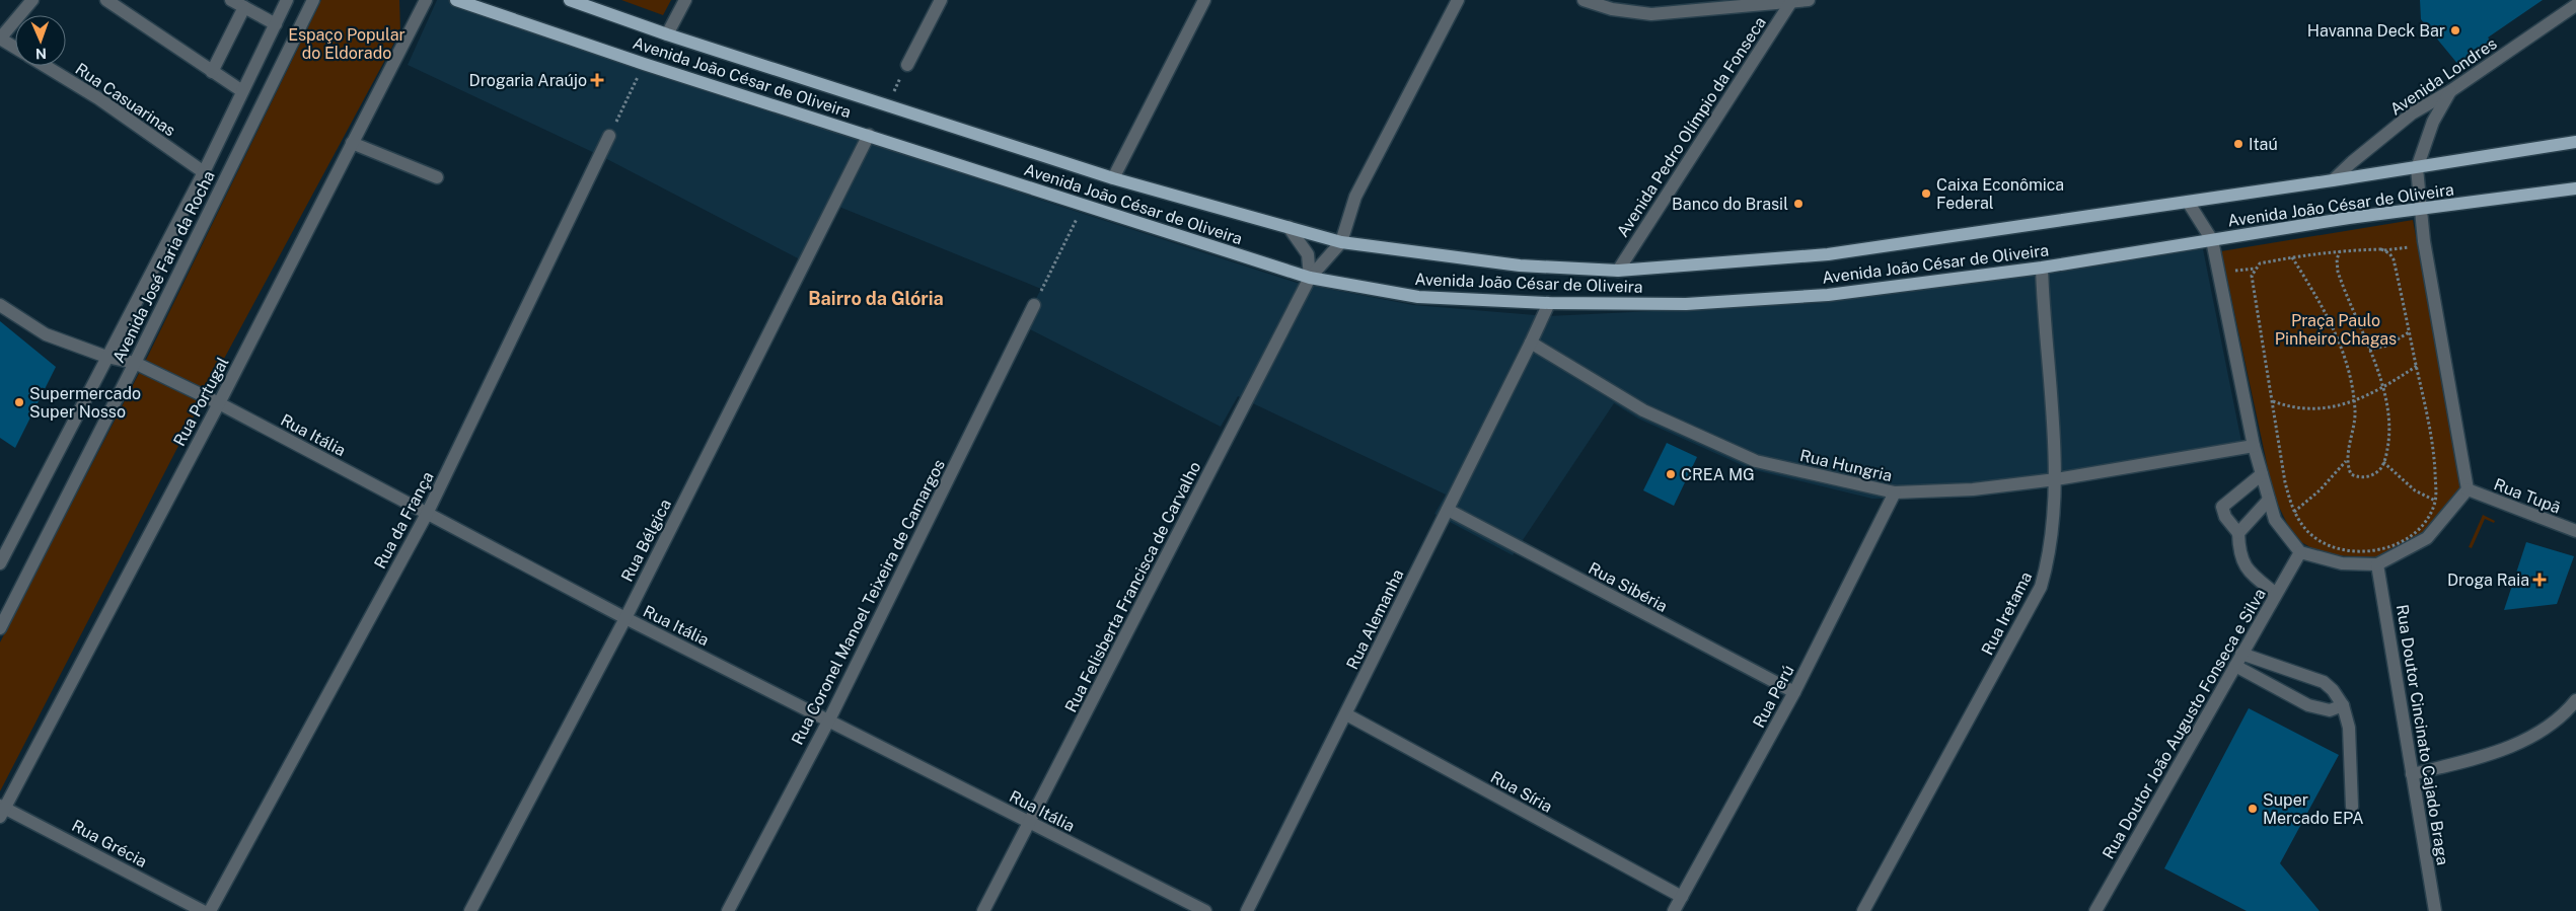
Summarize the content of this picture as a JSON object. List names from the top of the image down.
{
  "streets": {
    "main road": ["Avenida João César de Oliveira"],
    "street": [
      "Avenida Londres",
      "Rua Casuarinas",
      "Avenida Pedro Olímpio da Fonseca",
      "Avenida José Faria da Rocha",
      "Rua Portugal",
      "Rua Itália",
      "Rua Hungria",
      "Rua Tupã",
      "Rua da França",
      "Rua Bélgica",
      "Rua Felisberta Francisca de Carvalho",
      "Rua Sibéria",
      "Rua Coronel Manoel Teixeira de Camargos",
      "Rua Iretama",
      "Rua Alemanha",
      "Rua Perú",
      "Rua Doutor João Augusto Fonseca e Silva",
      "Rua Doutor Cincinato Cajado Braga",
      "Rua Síria",
      "Rua Grécia"
    ]
  },
  "crossings": [
    ["Avenida Londres", "Avenida João César de Oliveira"],
    ["Avenida João César de Oliveira", "Avenida Pedro Olímpio da Fonseca"],
    ["Avenida João César de Oliveira", "Rua Bélgica"],
    ["Avenida João César de Oliveira", "Rua Felisberta Francisca de Carvalho"],
    ["Avenida João César de Oliveira", "Rua Iretama"],
    ["Rua Casuarinas", "Avenida José Faria da Rocha"],
    ["Avenida José Faria da Rocha", "Rua Itália"],
    ["Rua Portugal", "Rua Itália"],
    ["Rua Portugal", "Rua Grécia"],
    ["Rua Itália", "Rua da França"],
    ["Rua Itália", "Rua Bélgica"],
    ["Rua Itália", "Rua Felisberta Francisca de Carvalho"],
    ["Rua Itália", "Rua Coronel Manoel Teixeira de Camargos"],
    ["Rua Hungria", "Rua Iretama"],
    ["Rua Hungria", "Rua Alemanha"],
    ["Rua Hungria", "Rua Perú"],
    ["Rua Sibéria", "Rua Alemanha"],
    ["Rua Sibéria", "Rua Perú"],
    ["Rua Alemanha", "Rua Síria"],
    ["Rua Perú", "Rua Síria"]
  ],
  "districts": ["Bairro da Glória"],
  "parks": ["Espaço Popular do Eldorado", "Praça Paulo Pinheiro Chagas"],
  "places": {
    "other": [
      "Havanna Deck Bar",
      "Itaú",
      "Caixa Econômica Federal",
      "Banco do Brasil",
      "Supermercado Super Nosso",
      "CREA MG",
      "Super Mercado EPA"
    ],
    "health": ["Drogaria Araújo", "Droga Raia"]
  },
  "north": "bottom"
}
